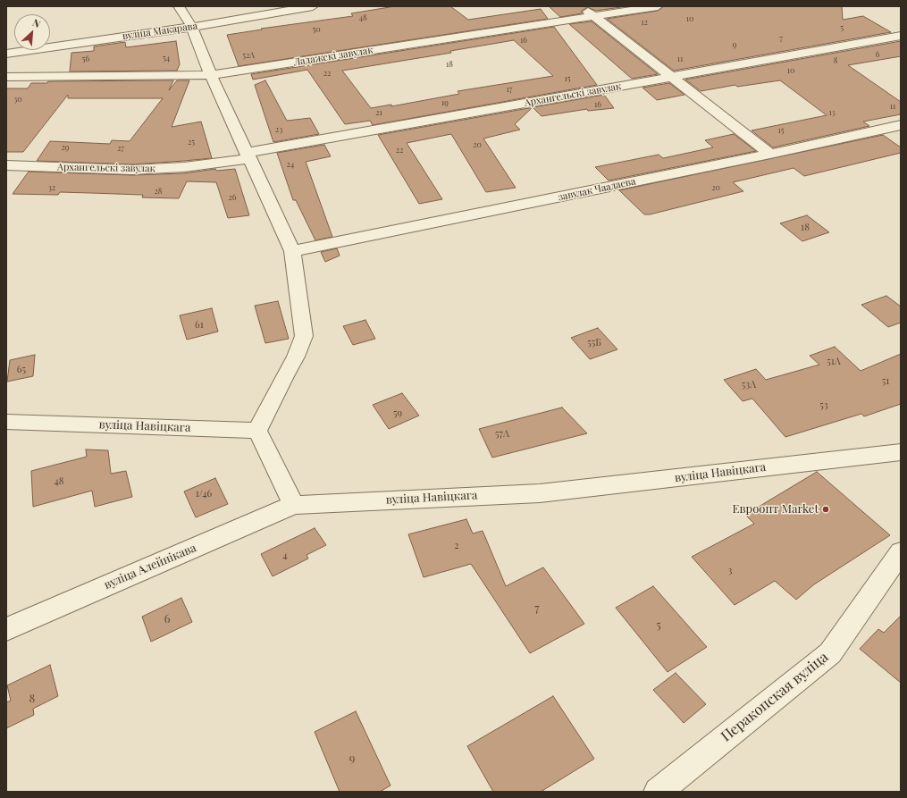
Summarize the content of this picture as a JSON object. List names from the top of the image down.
{
  "streets": {
    "street": [
      "вуліца Макарава",
      "Ладажскі завулак",
      "Архангельскі завулак",
      "завулак Чаадаева",
      "вуліца Навіцкага",
      "вуліца Алейнікава",
      "Перакопская вуліца"
    ]
  },
  "crossings": [
    ["вуліца Навіцкага", "вуліца Алейнікава"]
  ],
  "places": ["Евроопт Market"],
  "house_numbers": [
    "48",
    "10",
    "12",
    "5",
    "50",
    "7",
    "16",
    "9",
    "6",
    "52А",
    "54",
    "56",
    "11",
    "8",
    "18",
    "10",
    "22",
    "15",
    "17",
    "30",
    "19",
    "16",
    "11",
    "21",
    "13",
    "23",
    "15",
    "25",
    "20",
    "29",
    "27",
    "22",
    "24",
    "32",
    "20",
    "28",
    "26",
    "18",
    "61",
    "55Б",
    "51А",
    "65",
    "51",
    "53А",
    "53",
    "59",
    "57А",
    "48",
    "1/46",
    "2",
    "4",
    "3",
    "7",
    "6",
    "5",
    "8",
    "9"
  ],
  "north": "top right"
}
